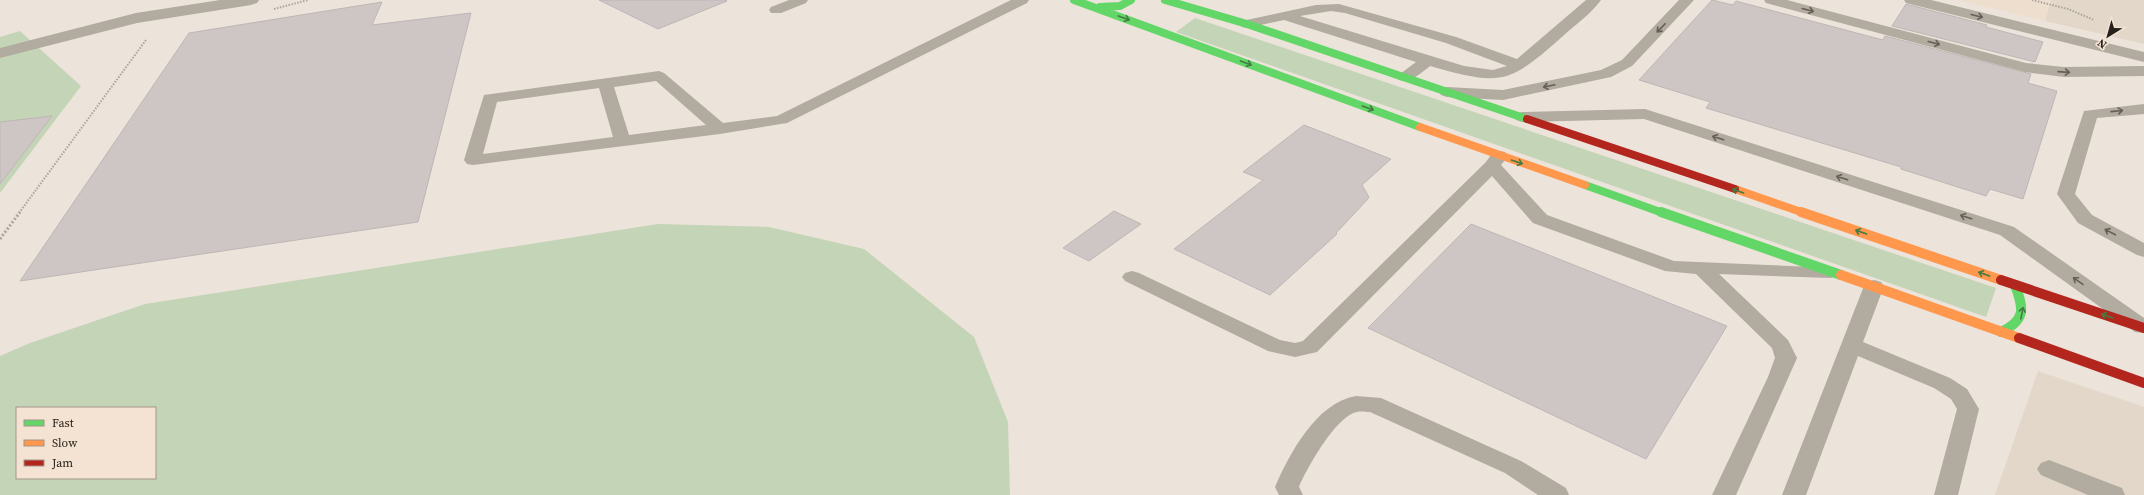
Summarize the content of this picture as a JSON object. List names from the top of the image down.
{
  "legend": ["Fast", "Slow", "Jam"],
  "north": "bottom left"
}
